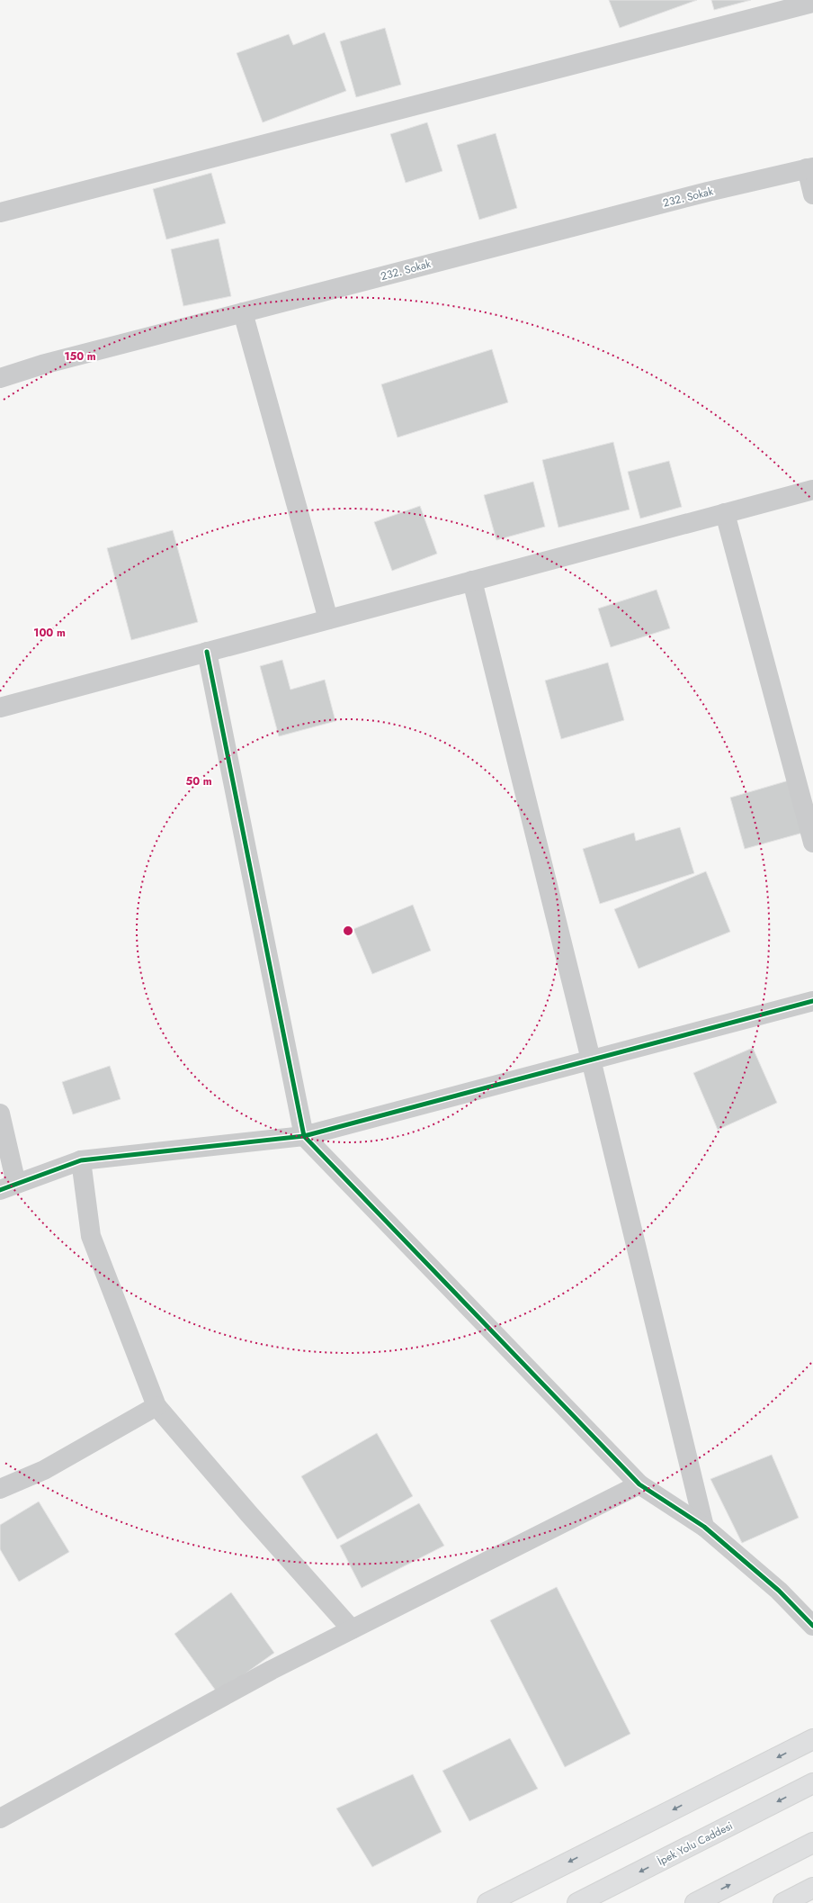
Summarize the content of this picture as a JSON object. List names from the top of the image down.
{
  "streets": {
    "highway": ["İpek Yolu Caddesi"],
    "street": ["232. Sokak"]
  },
  "rings": ["150 m", "100 m", "50 m"]
}
